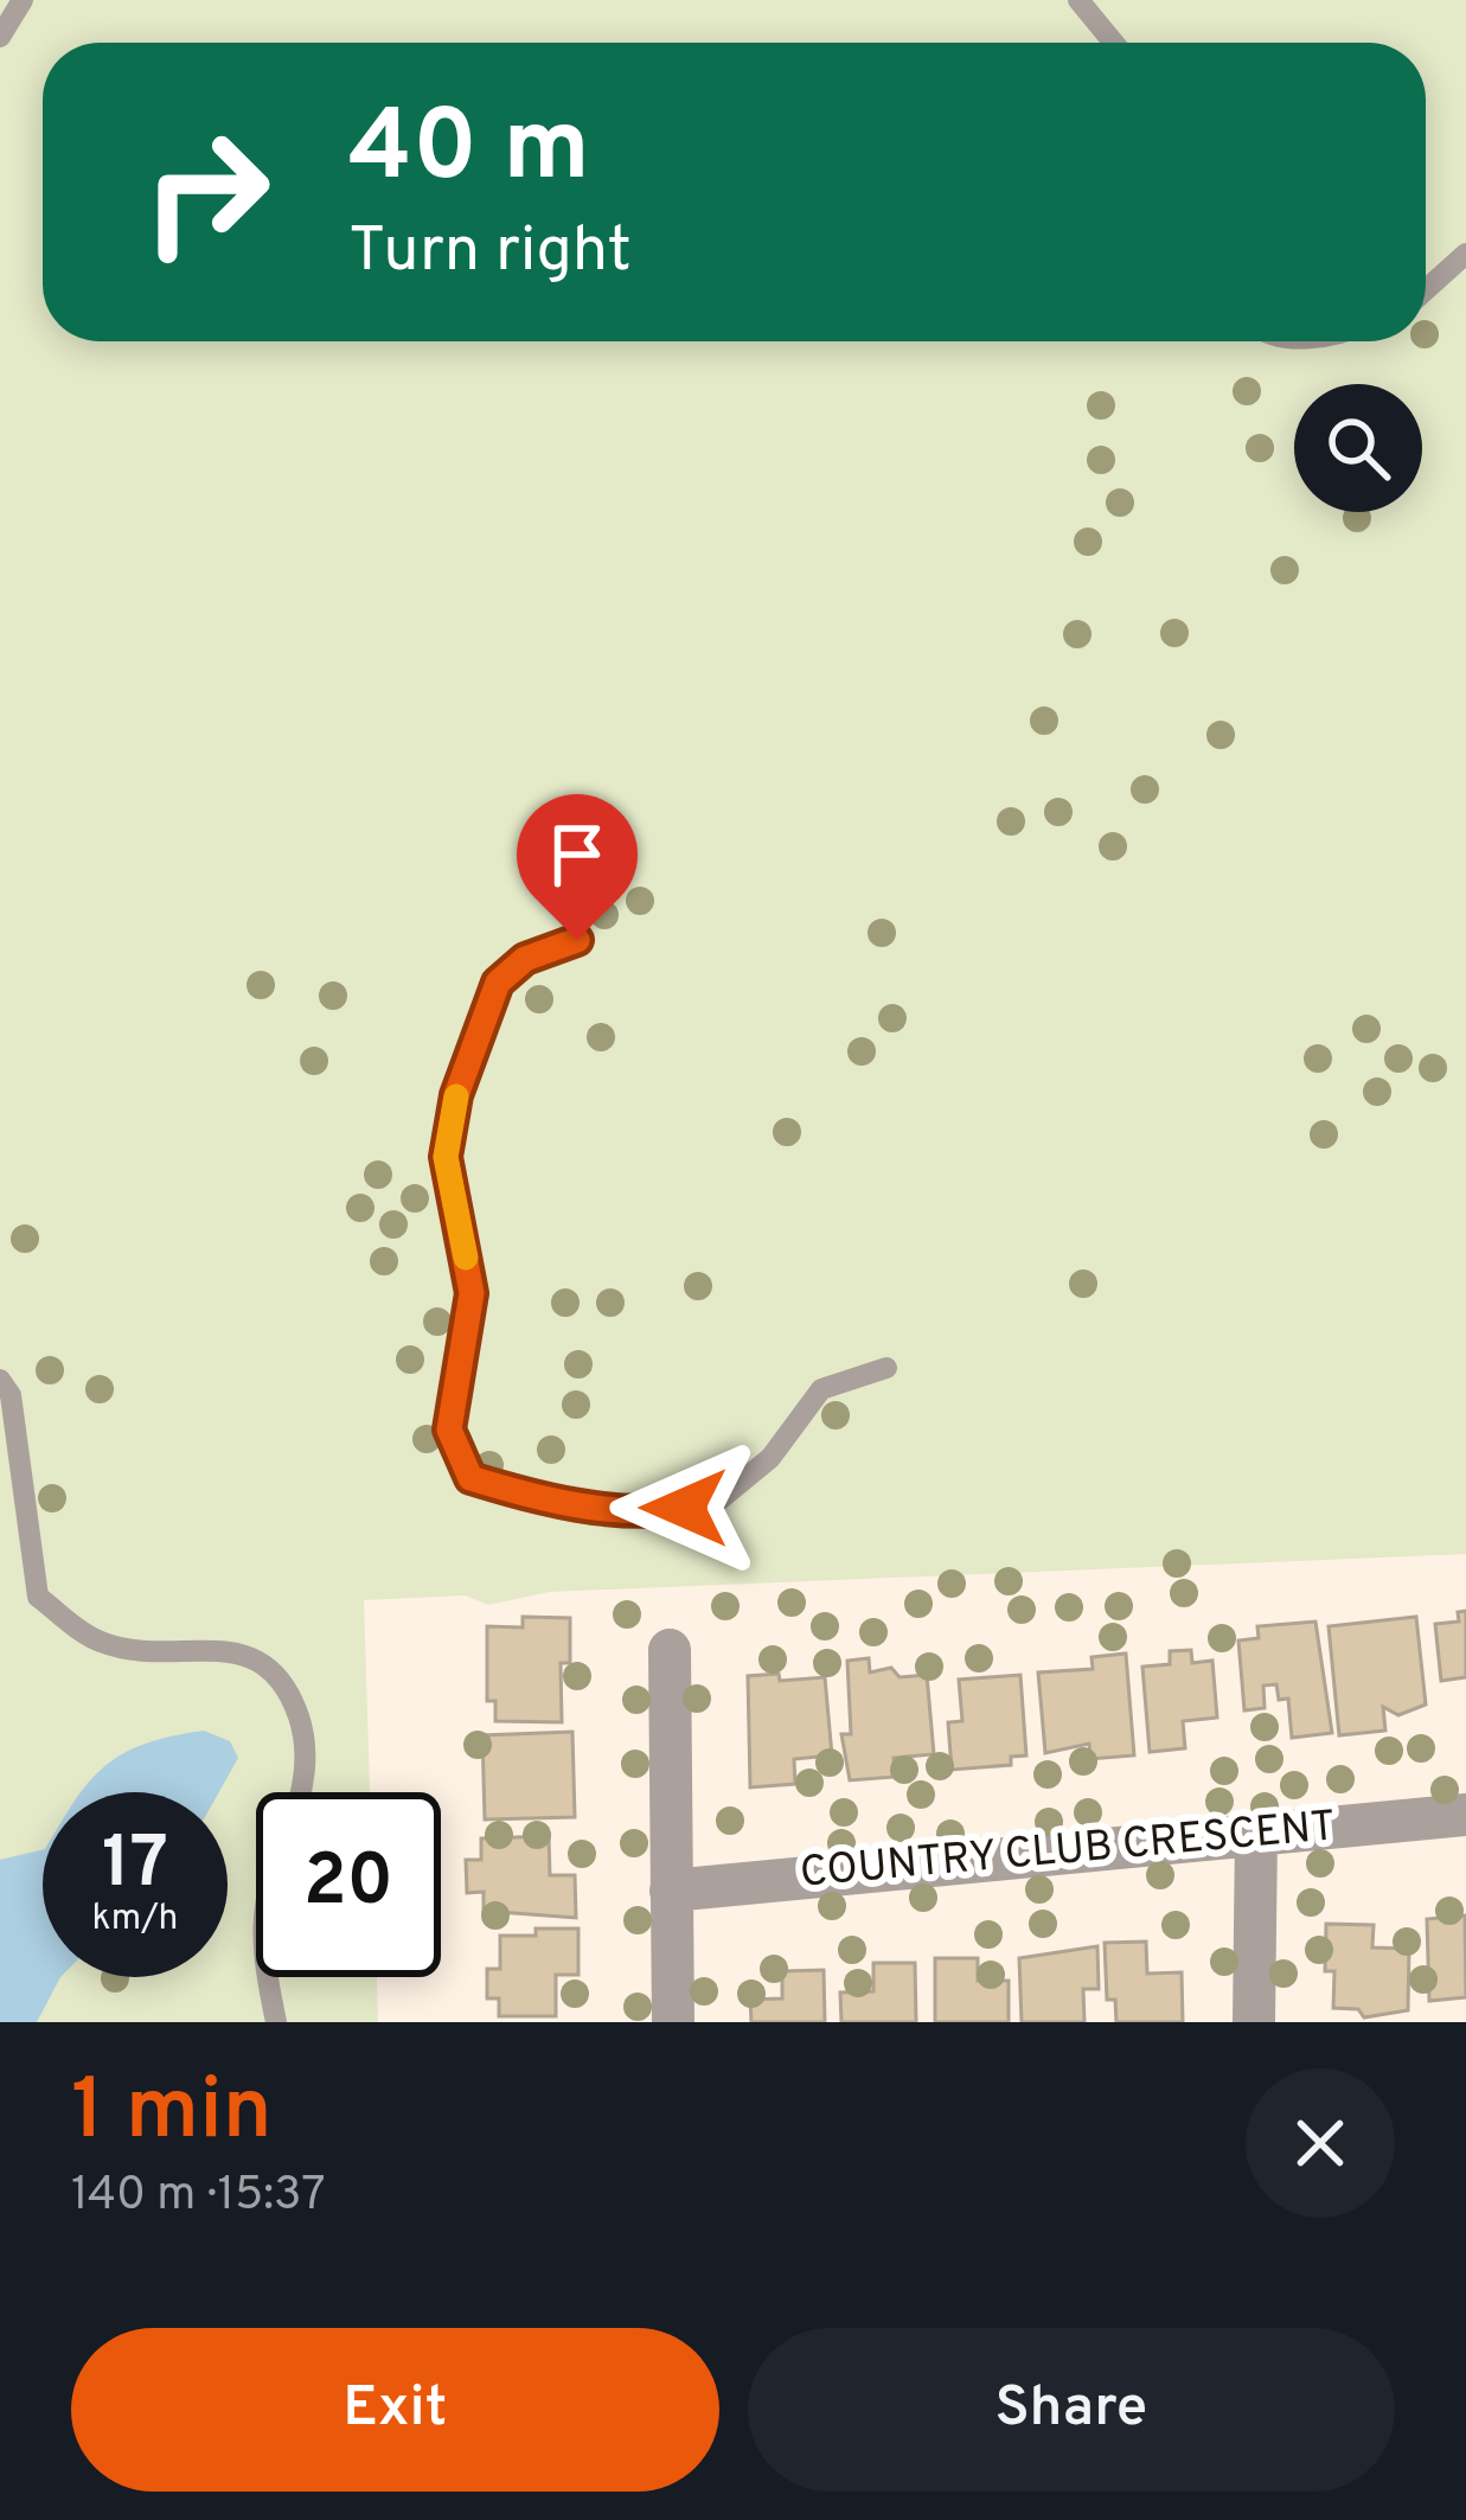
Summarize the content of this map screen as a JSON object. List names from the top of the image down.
{
  "streets": {
    "street": ["COUNTRY CLUB CRESCENT"]
  },
  "page": {
    "turn": ["40 m", "Turn right"],
    "speed": "17 km/h",
    "limit": "20",
    "heading": ["1 min", "140 m · 15:37"],
    "buttons": ["Exit", "Share"]
  }
}
